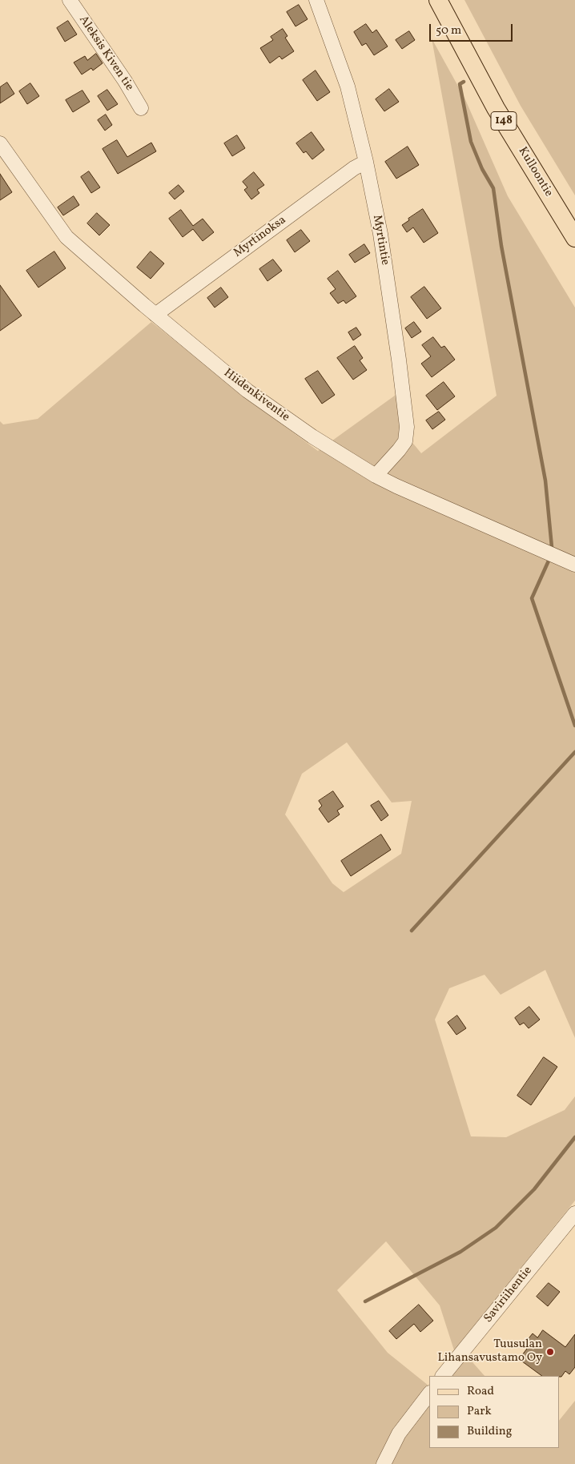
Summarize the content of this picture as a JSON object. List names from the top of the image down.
{
  "streets": {
    "main road": ["148", "Kulloontie"],
    "street": [
      "Aleksis Kiven tie",
      "Myrtinoksa",
      "Myrtintie",
      "Hiidenkiventie",
      "Saviriihentie"
    ]
  },
  "crossings": [
    ["Myrtinoksa", "Myrtintie"],
    ["Myrtinoksa", "Hiidenkiventie"],
    ["Myrtintie", "Hiidenkiventie"]
  ],
  "places": ["Tuusulan Lihansavustamo Oy"],
  "legend": ["Road", "Park", "Building"],
  "scale_bar": "50 m"
}
